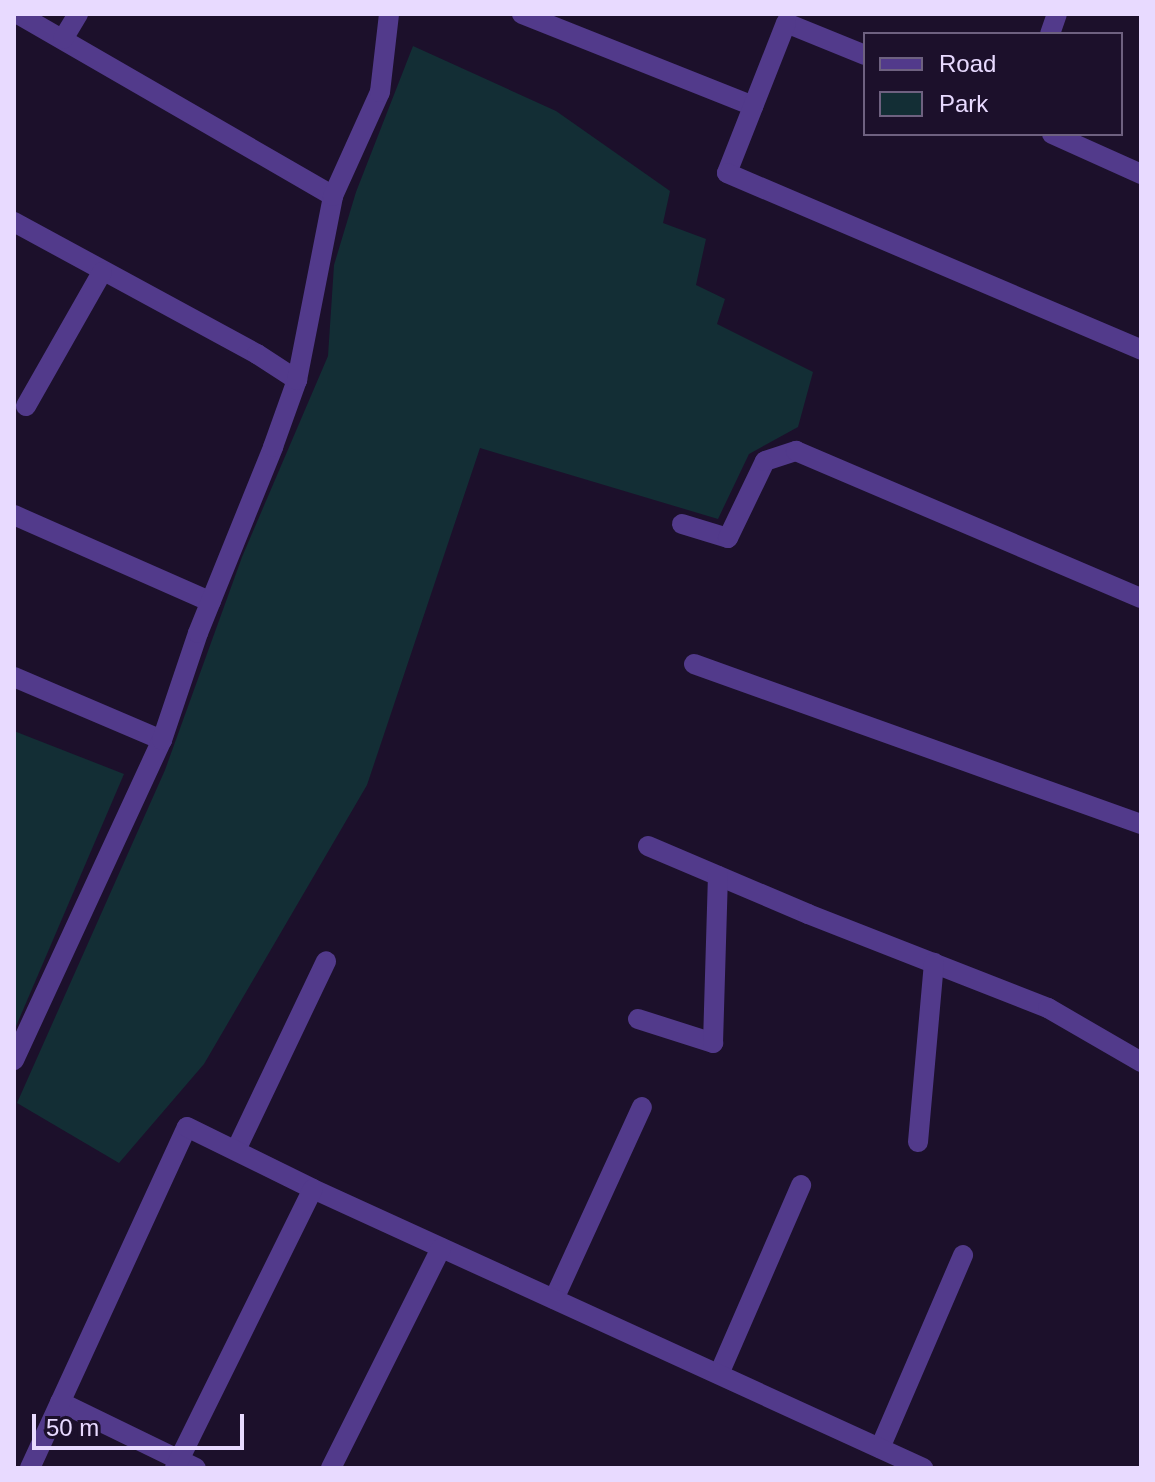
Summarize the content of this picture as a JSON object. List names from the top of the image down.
{
  "legend": ["Road", "Park"],
  "scale_bar": "50 m"
}
